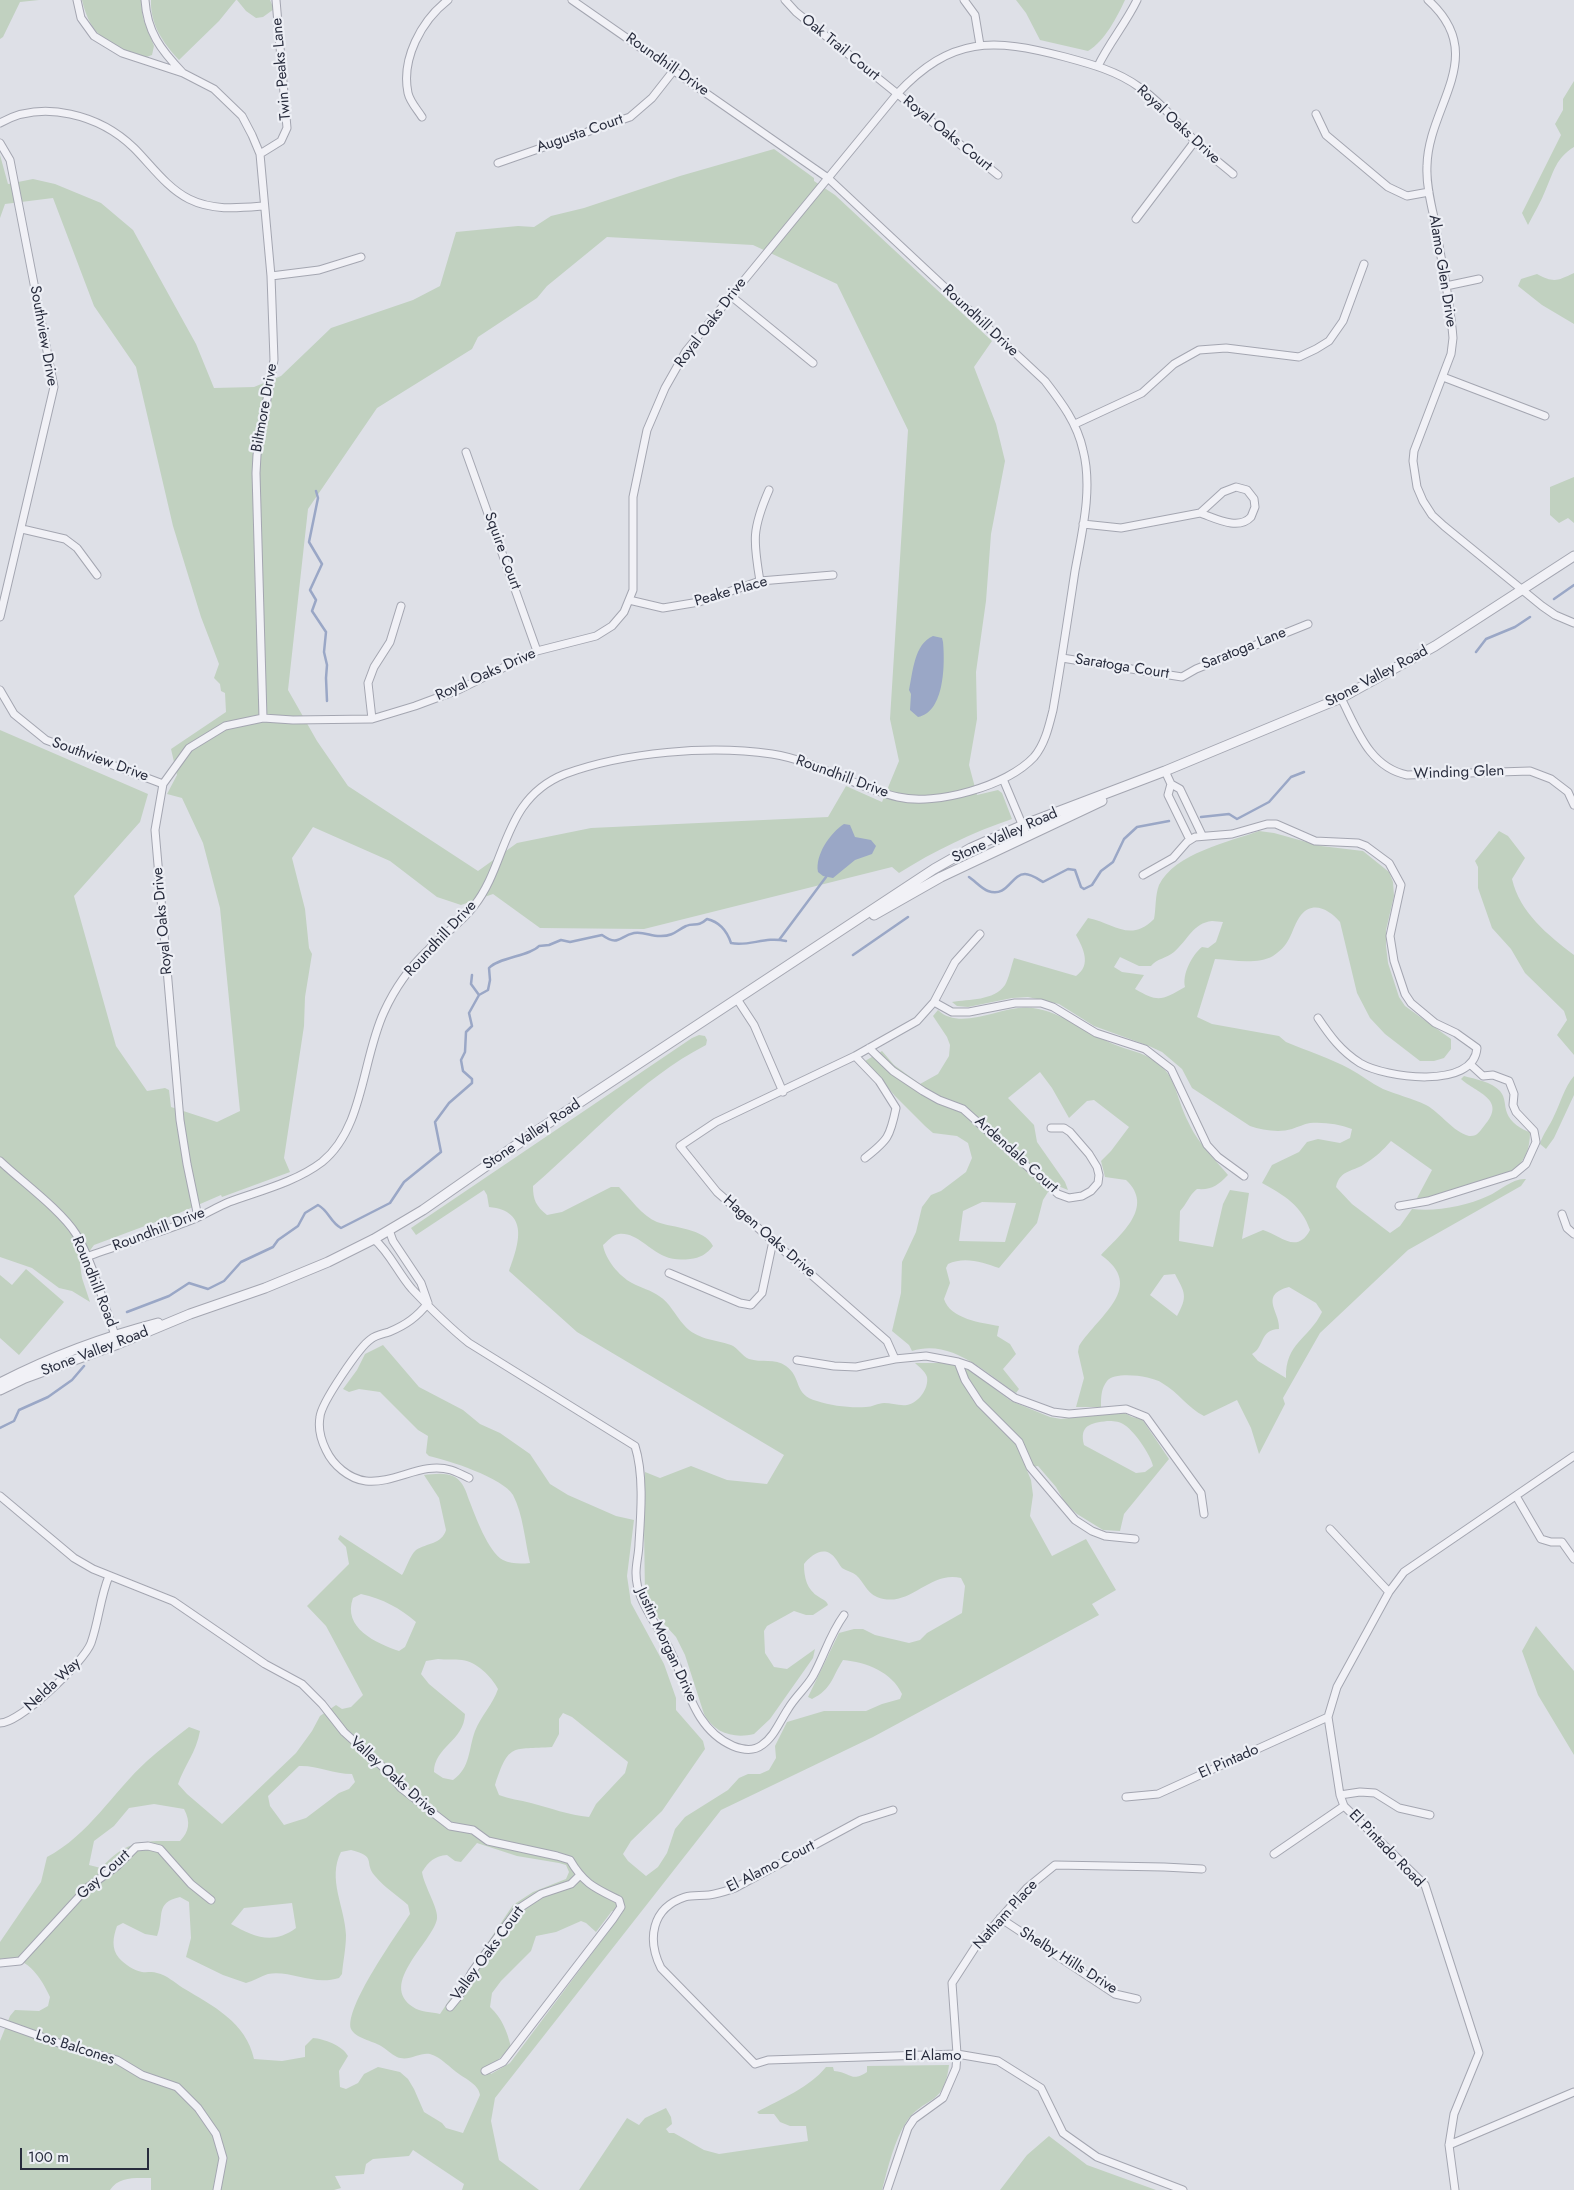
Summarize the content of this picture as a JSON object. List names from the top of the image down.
{
  "streets": {
    "street": [
      "Oak Trail Court",
      "Roundhill Drive",
      "Twin Peaks Lane",
      "Royal Oaks Drive",
      "Augusta Court",
      "Royal Oaks Court",
      "Alamo Glen Drive",
      "Southview Drive",
      "Biltmore Drive",
      "Squire Court",
      "Peake Place",
      "Saratoga Lane",
      "Saratoga Court",
      "Stone Valley Road",
      "Winding Glen",
      "Ardendale Court",
      "Hagen Oaks Drive",
      "Roundhill Road",
      "Justin Morgan Drive",
      "Nelda Way",
      "El Pintado",
      "Valley Oaks Drive",
      "El Pintado Road",
      "El Alamo Court",
      "Gay Court",
      "Natham Place",
      "Valley Oaks Court",
      "Shelby Hills Drive",
      "Los Balcones",
      "El Alamo"
    ]
  },
  "crossings": [
    ["Oak Trail Court", "Royal Oaks Drive"],
    ["Oak Trail Court", "Royal Oaks Court"],
    ["Roundhill Drive", "Royal Oaks Drive"],
    ["Roundhill Drive", "Augusta Court"],
    ["Roundhill Drive", "Saratoga Court"],
    ["Roundhill Drive", "Roundhill Road"],
    ["Twin Peaks Lane", "Biltmore Drive"],
    ["Royal Oaks Drive", "Royal Oaks Court"],
    ["Royal Oaks Drive", "Southview Drive"],
    ["Royal Oaks Drive", "Biltmore Drive"],
    ["Royal Oaks Drive", "Squire Court"],
    ["Royal Oaks Drive", "Peake Place"],
    ["Alamo Glen Drive", "Stone Valley Road"],
    ["Saratoga Lane", "Saratoga Court"],
    ["Stone Valley Road", "Winding Glen"],
    ["Stone Valley Road", "Roundhill Road"],
    ["Ardendale Court", "Hagen Oaks Drive"],
    ["Nelda Way", "Valley Oaks Drive"],
    ["El Pintado", "El Pintado Road"],
    ["Valley Oaks Drive", "Valley Oaks Court"],
    ["El Alamo Court", "El Alamo"],
    ["Natham Place", "Shelby Hills Drive"],
    ["Natham Place", "El Alamo"]
  ],
  "scale_bar": "100 m"
}
